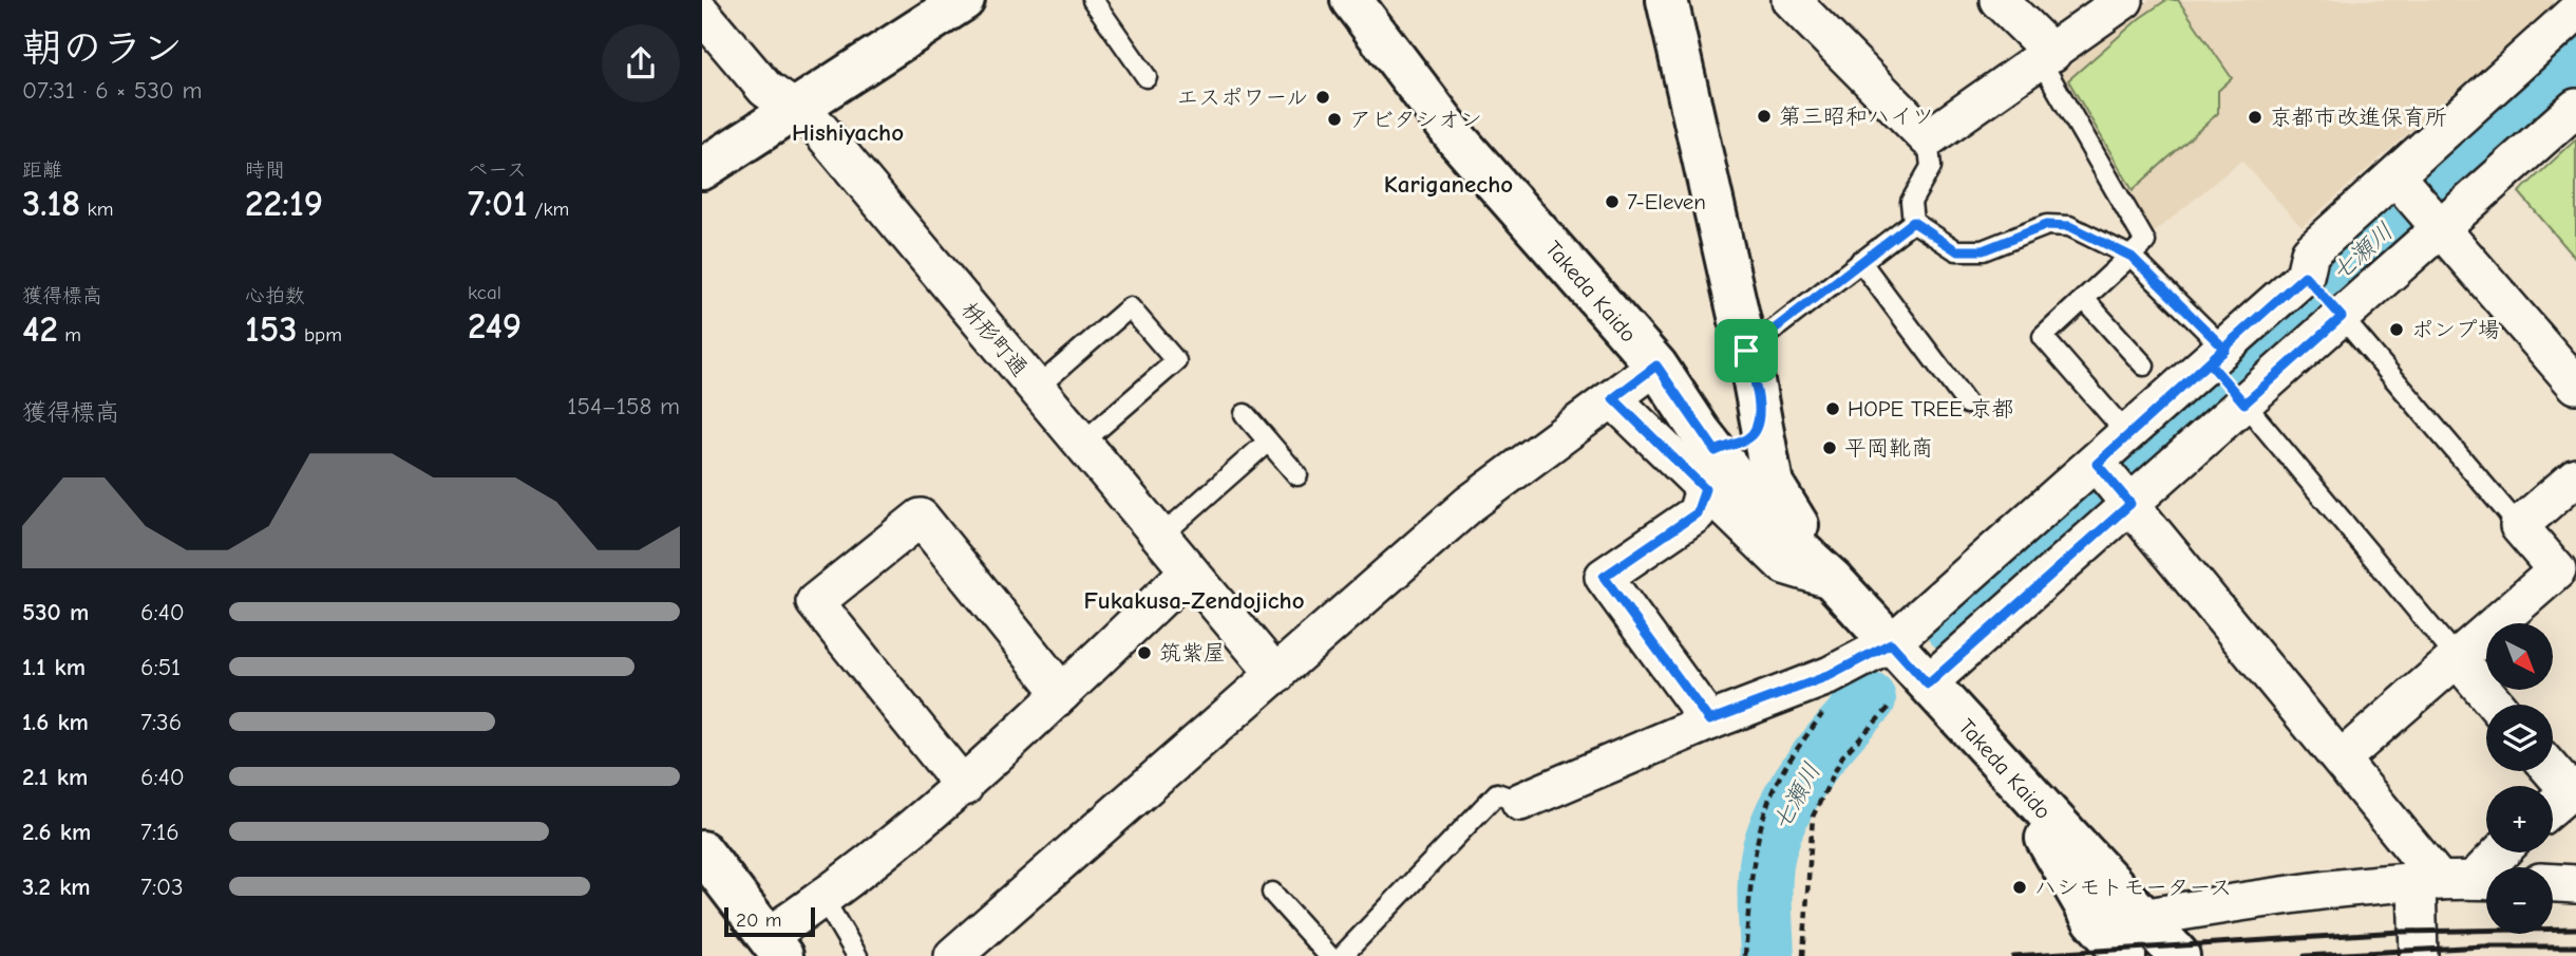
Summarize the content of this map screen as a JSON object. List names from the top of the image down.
{
  "streets": {
    "main road": ["Takeda Kaido"],
    "street": ["枡形町通"]
  },
  "districts": ["Hishiyacho", "Kariganecho", "Fukakusa-Zendojicho"],
  "water": ["七瀬川"],
  "places": [
    "エスポワール",
    "第三昭和ハイツ",
    "京都市改進保育所",
    "アビタシオン",
    "7-Eleven",
    "ポンプ場",
    "HOPE TREE 京都",
    "平岡靴商",
    "筑紫屋",
    "ハシモトモータース"
  ],
  "scale_bar": "20 m",
  "north": "bottom right",
  "page": {
    "heading": ["朝のラン", "07:31 · 6 × 530 m"],
    "stats": [
      ["距離", "3.18 km"],
      ["時間", "22:19"],
      ["ペース", "7:01 /km"],
      ["獲得標高", "42 m"],
      ["心拍数", "153 bpm"],
      ["kcal", "249"]
    ],
    "chart": ["獲得標高", "154–158 m"],
    "list": [
      {
        "name": "530 m",
        "note": "6:40"
      },
      {
        "name": "1.1 km",
        "note": "6:51"
      },
      {
        "name": "1.6 km",
        "note": "7:36"
      },
      {
        "name": "2.1 km",
        "note": "6:40"
      },
      {
        "name": "2.6 km",
        "note": "7:16"
      },
      {
        "name": "3.2 km",
        "note": "7:03"
      }
    ],
    "map_buttons": ["+", "−"],
    "scale": "20 m"
  }
}
